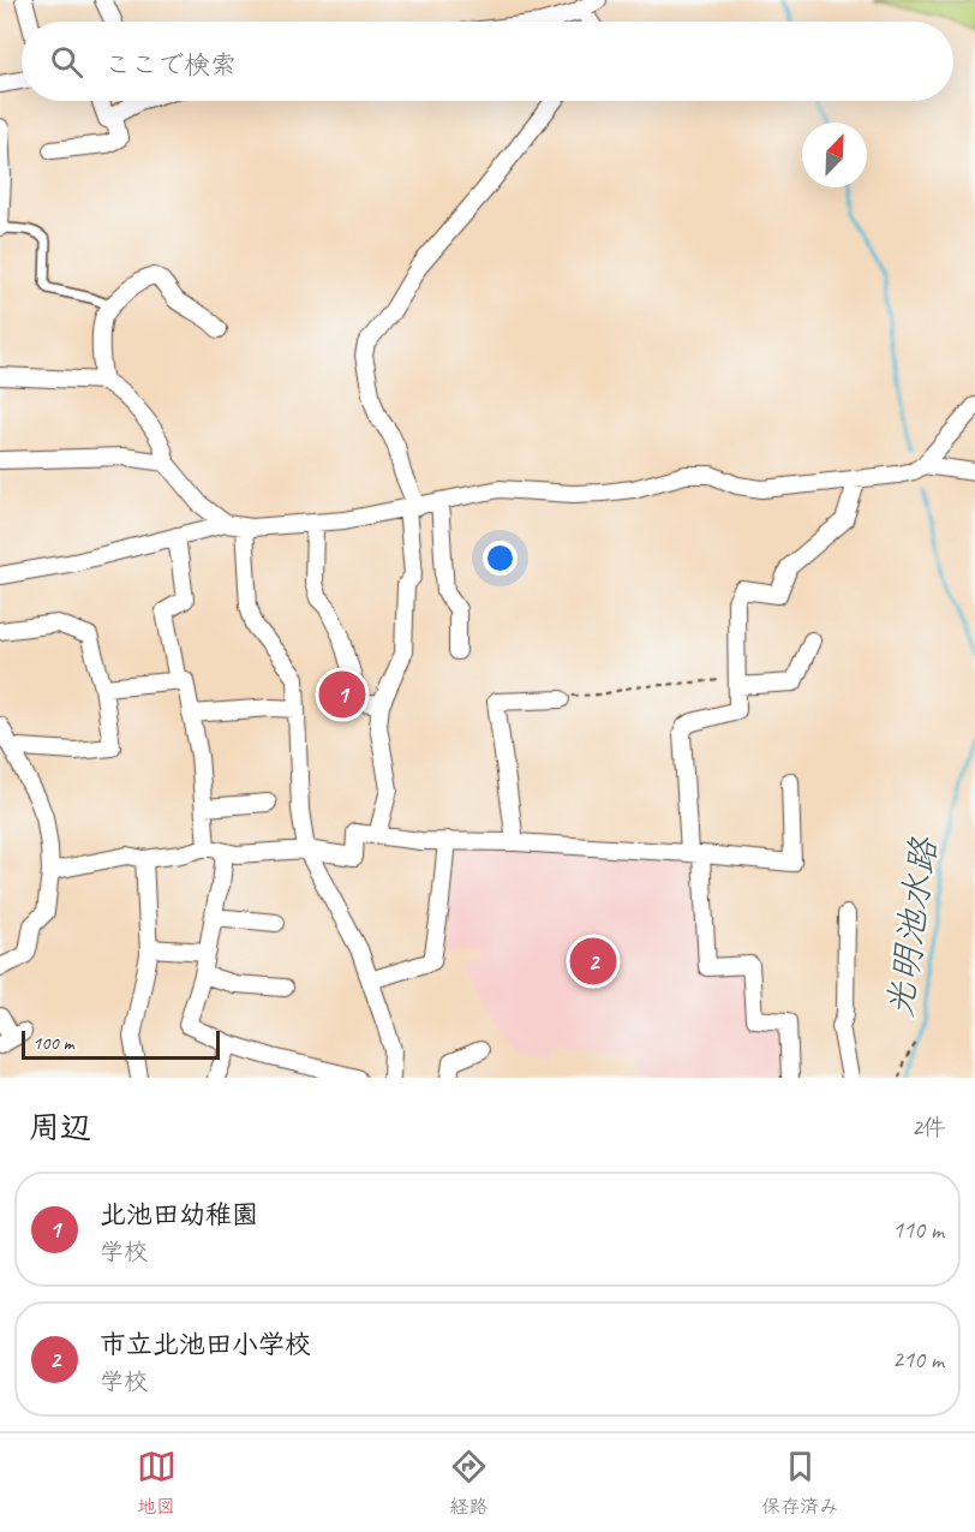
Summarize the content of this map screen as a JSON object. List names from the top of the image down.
{
  "water": ["光明池水路"],
  "scale_bar": "100 m",
  "north": "top right",
  "page": {
    "search": "ここで検索",
    "pins": ["1", "2"],
    "scale": "100 m",
    "heading": ["周辺", "2件"],
    "list": [
      {
        "mark": "1",
        "name": "北池田幼稚園",
        "note": "学校",
        "value": "110 m"
      },
      {
        "mark": "2",
        "name": "市立北池田小学校",
        "note": "学校",
        "value": "210 m"
      }
    ],
    "nav": ["地図", "経路", "保存済み"]
  }
}
